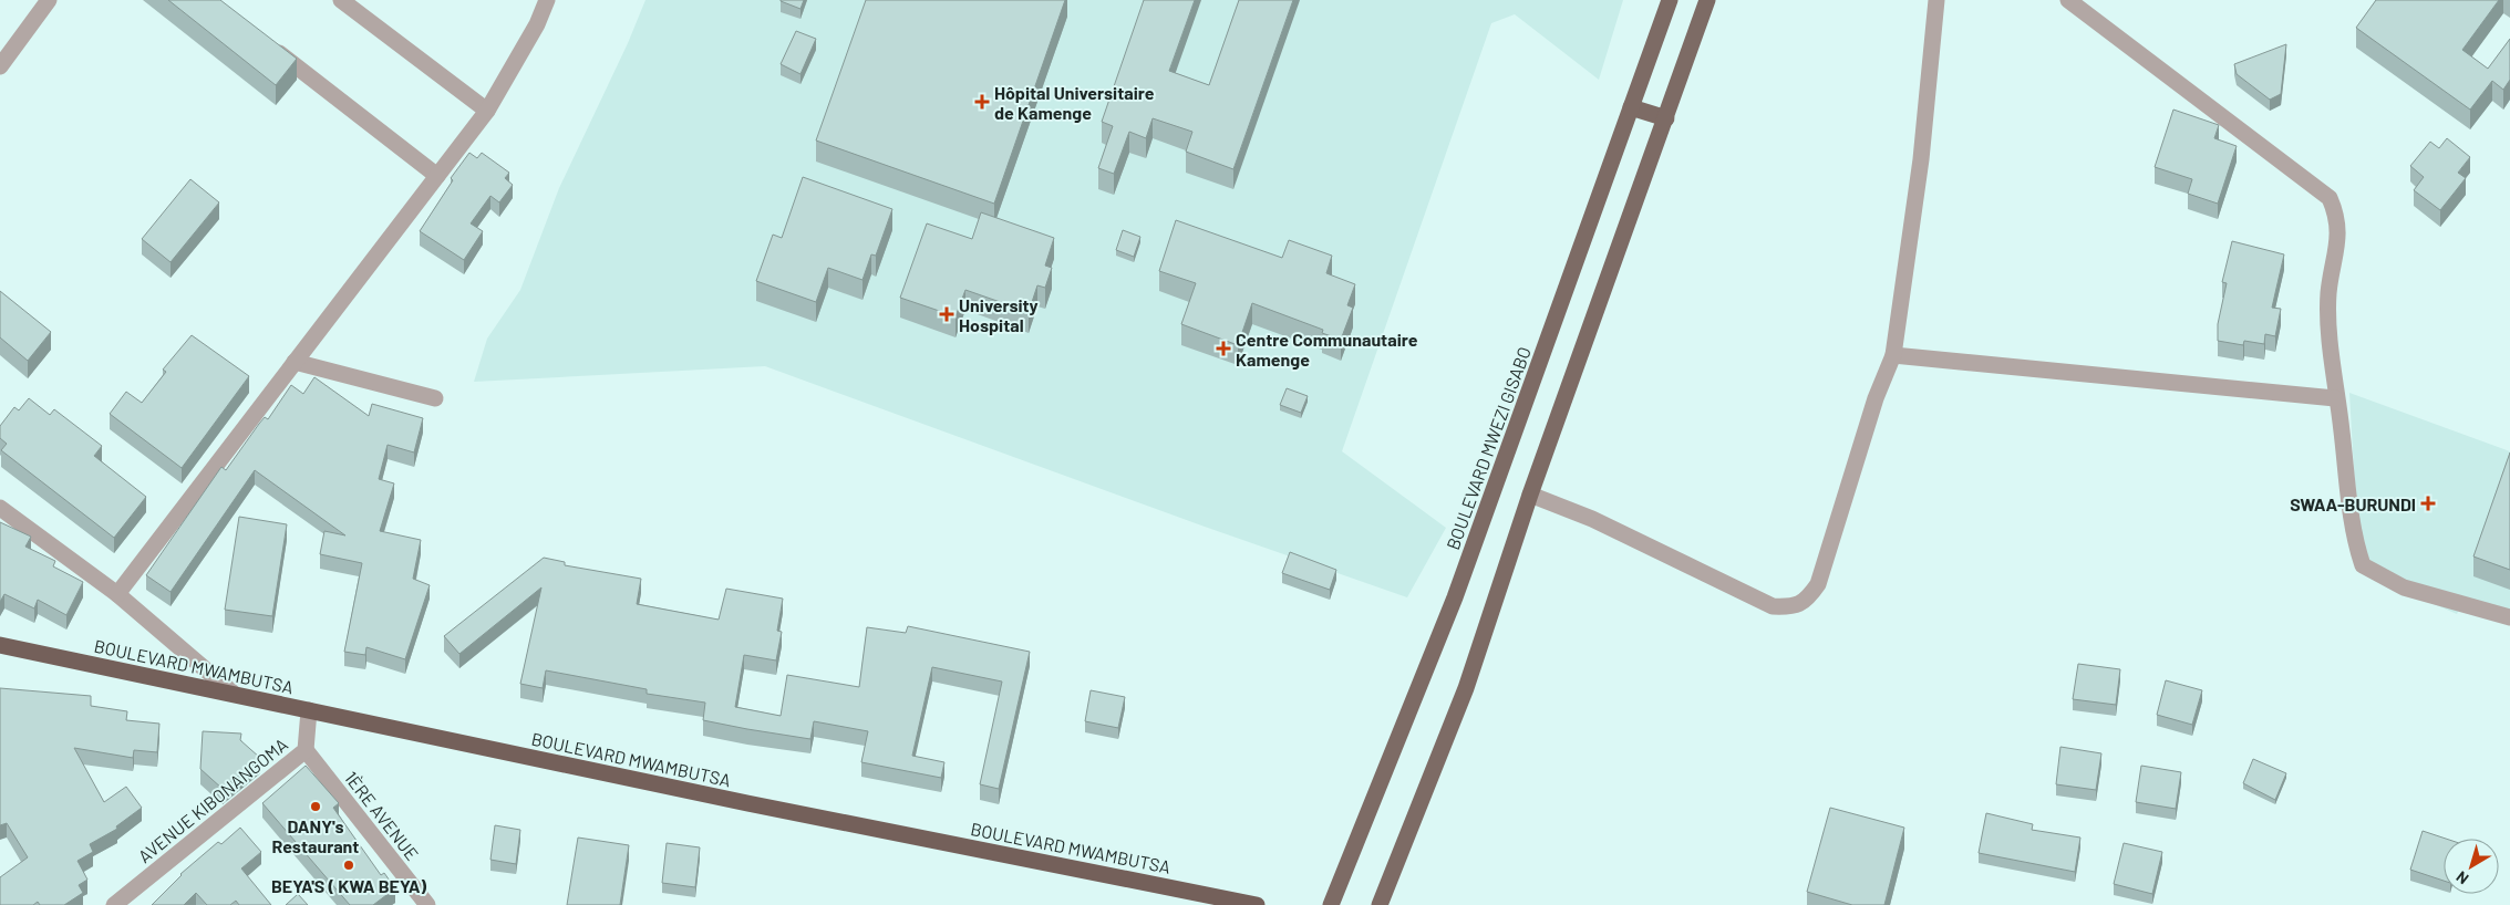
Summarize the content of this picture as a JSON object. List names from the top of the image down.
{
  "streets": {
    "highway": ["BOULEVARD MWAMBUTSA"],
    "main road": ["BOULEVARD MWEZI GISABO"],
    "street": ["AVENUE KIBONANGOMA", "1ÈRE AVENUE"]
  },
  "crossings": [
    ["BOULEVARD MWAMBUTSA", "AVENUE KIBONANGOMA"],
    ["AVENUE KIBONANGOMA", "1ÈRE AVENUE"]
  ],
  "places": {
    "health": [
      "Hôpital Universitaire de Kamenge",
      "University Hospital",
      "Centre Communautaire Kamenge",
      "SWAA-BURUNDI"
    ],
    "other": ["DANY's Restaurant", "BEYA'S ( KWA BEYA)"]
  },
  "north": "bottom left"
}
